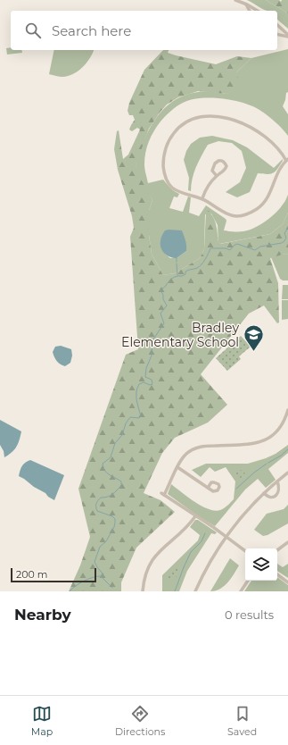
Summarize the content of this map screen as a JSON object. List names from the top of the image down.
{
  "places": {
    "school or university": ["Bradley Elementary School"]
  },
  "scale_bar": "200 m",
  "page": {
    "search": "Search here",
    "scale": "200 m",
    "heading": ["Nearby", "0 results"],
    "nav": ["Map", "Directions", "Saved"]
  }
}
